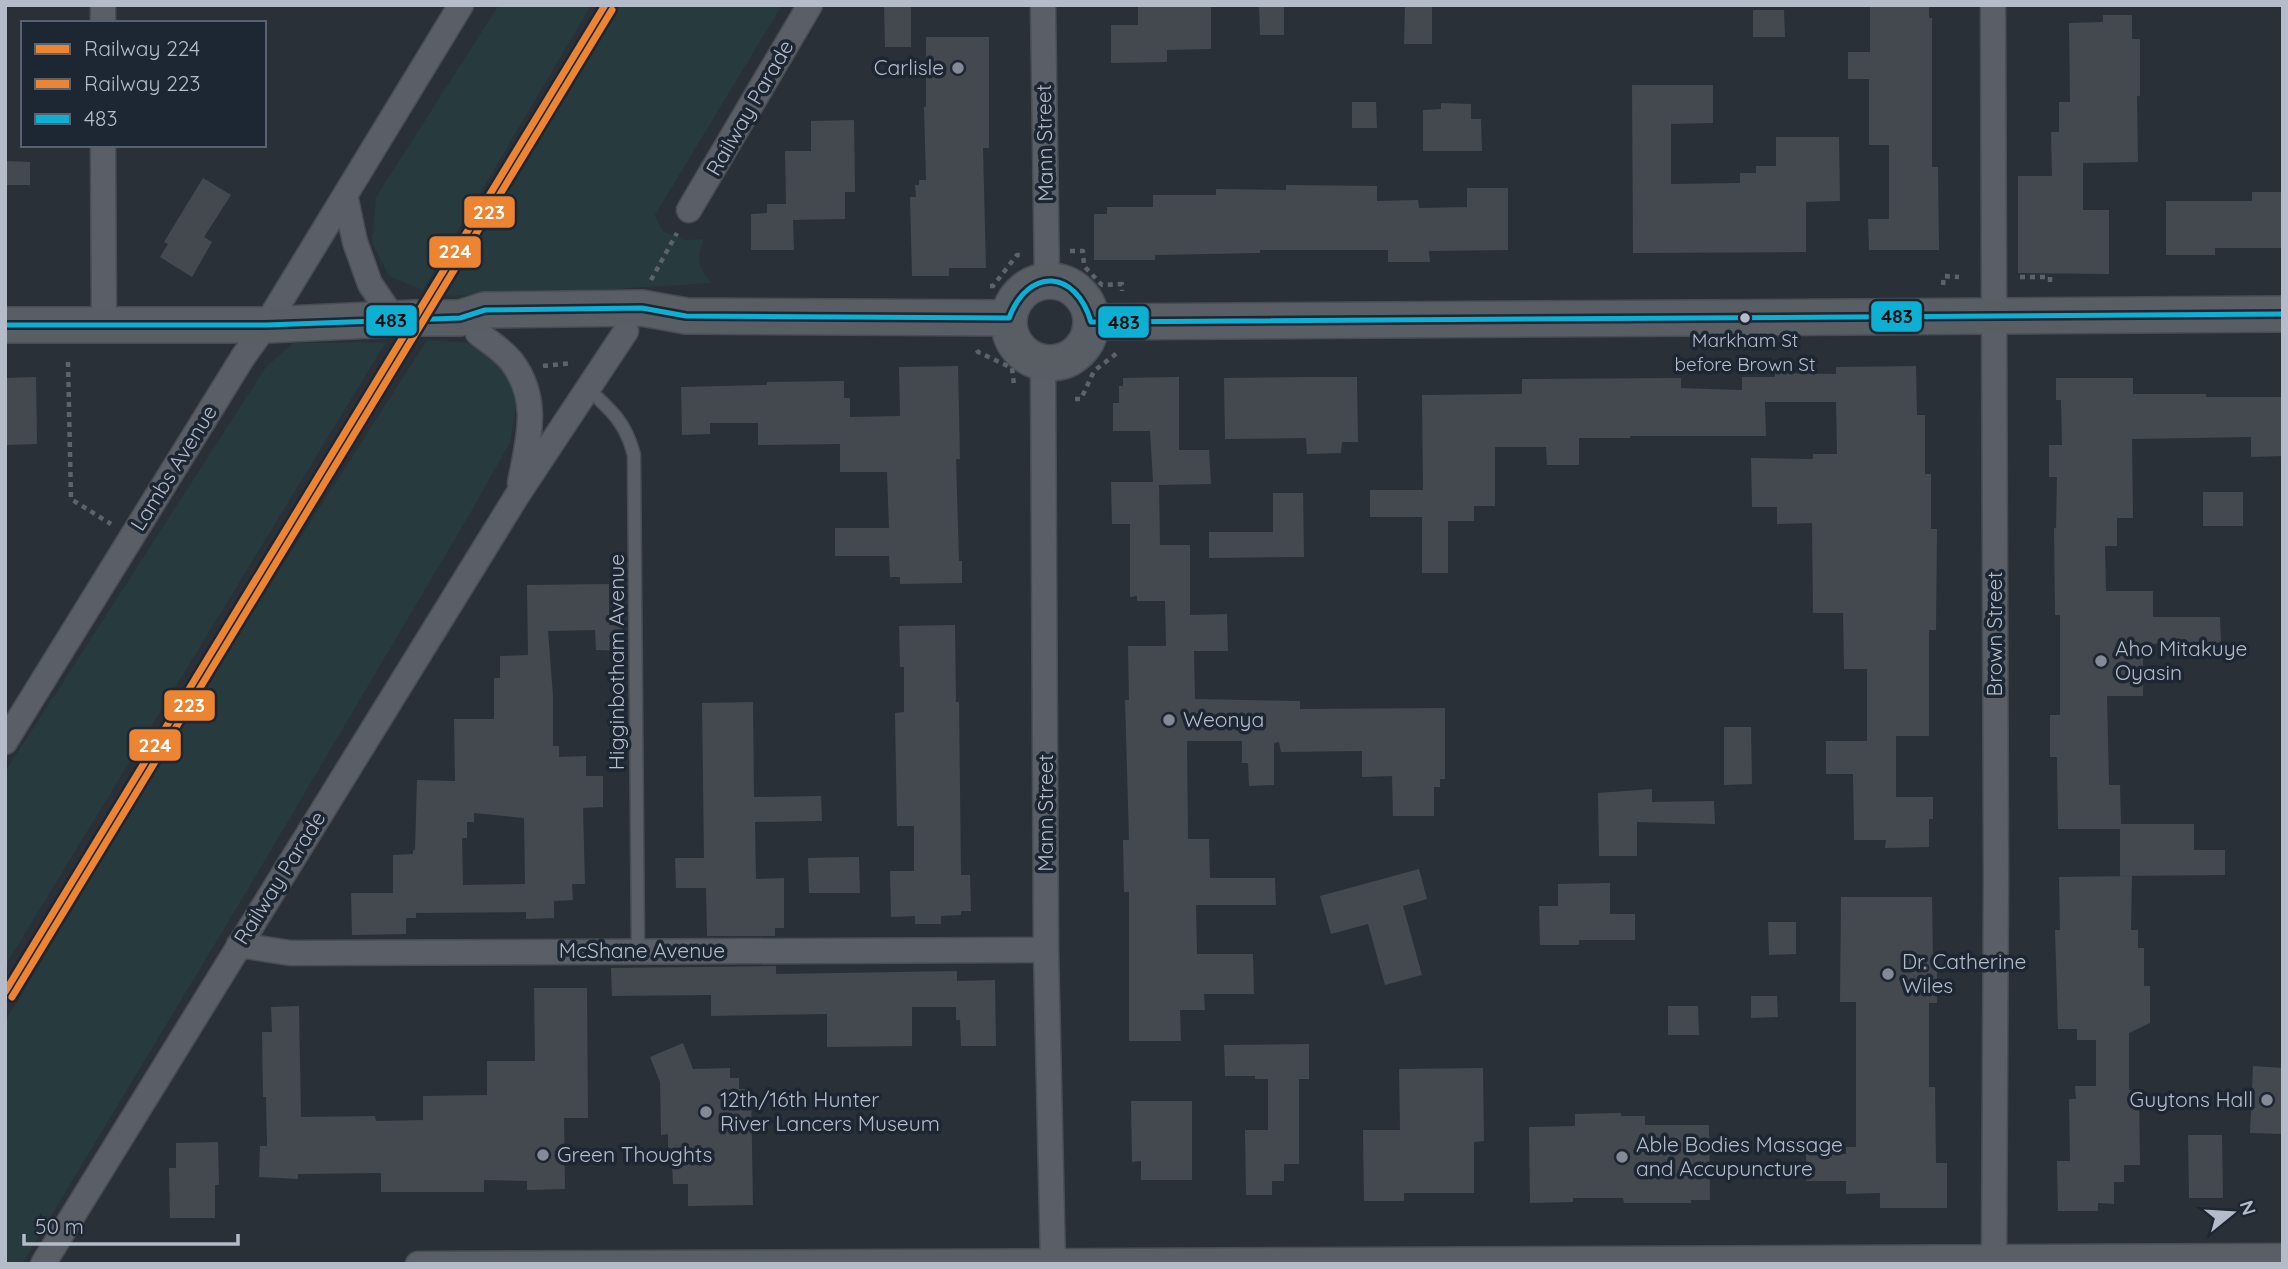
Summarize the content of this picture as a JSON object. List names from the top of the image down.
{
  "streets": {
    "street": [
      "Railway Parade",
      "Mann Street",
      "Lambs Avenue",
      "Brown Street",
      "McShane Avenue"
    ],
    "lane": ["Higginbotham Avenue"]
  },
  "crossings": [
    ["Railway Parade", "Higginbotham Avenue"],
    ["Railway Parade", "McShane Avenue"],
    ["Mann Street", "McShane Avenue"],
    ["Higginbotham Avenue", "McShane Avenue"]
  ],
  "places": [
    "Carlisle",
    "Markham St before Brown St",
    "Aho Mitakuye Oyasin",
    "Weonya",
    "Dr. Catherine Wiles",
    "Guytons Hall",
    "12th/16th Hunter River Lancers Museum",
    "Green Thoughts",
    "Able Bodies Massage and Accupuncture"
  ],
  "lines": ["rail line 224", "rail line 223", "transit line 483"],
  "legend": ["Railway 224", "Railway 223", "483"],
  "scale_bar": "50 m",
  "north": "right"
}
